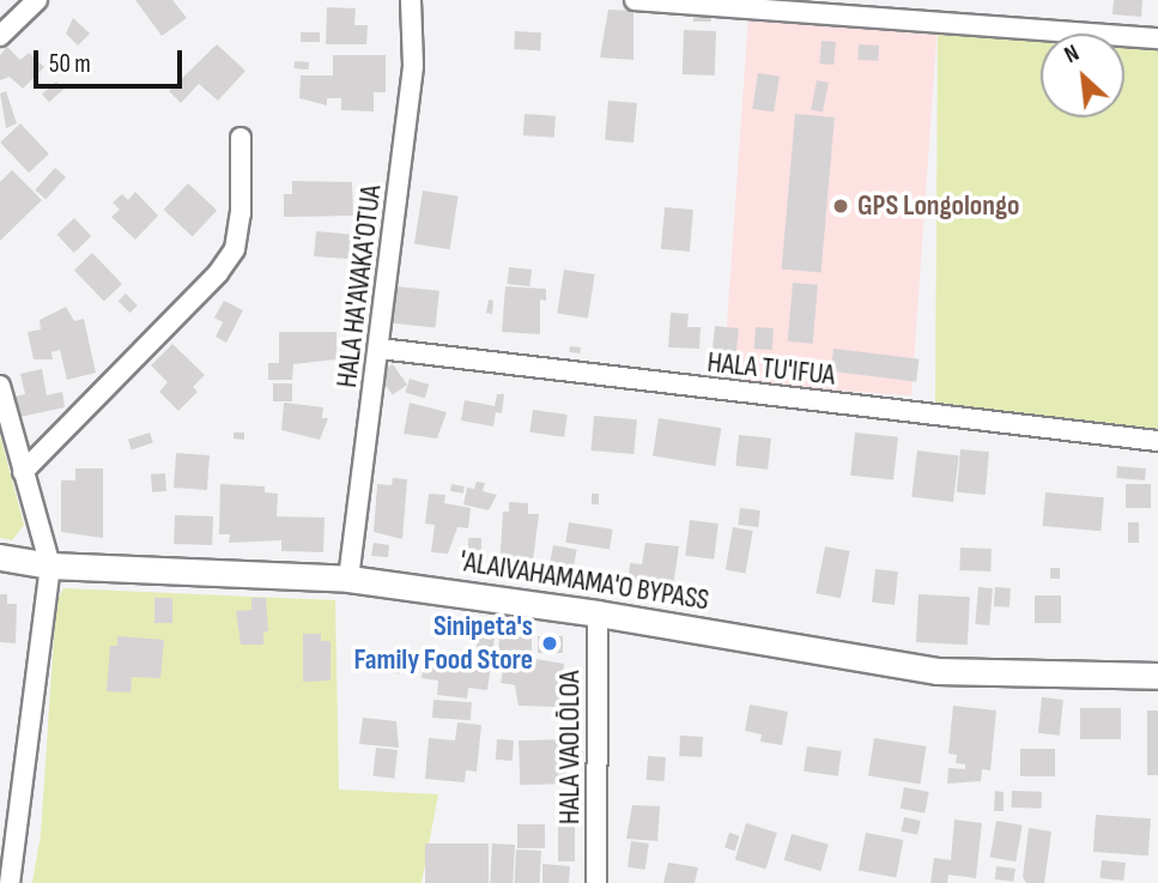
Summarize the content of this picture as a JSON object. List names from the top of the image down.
{
  "streets": {
    "main road": ["'ALAIVAHAMAMA'O BYPASS"],
    "street": ["HALA HA'AVAKA'OTUA", "HALA TU'IFUA", "HALA VAOLŌLOA"]
  },
  "crossings": [
    ["HALA HA'AVAKA'OTUA", "HALA TU'IFUA"],
    ["HALA HA'AVAKA'OTUA", "'ALAIVAHAMAMA'O BYPASS"],
    ["'ALAIVAHAMAMA'O BYPASS", "HALA VAOLŌLOA"]
  ],
  "places": ["GPS Longolongo", "Sinipeta's Family Food Store"],
  "scale_bar": "50 m",
  "north": "top left"
}
